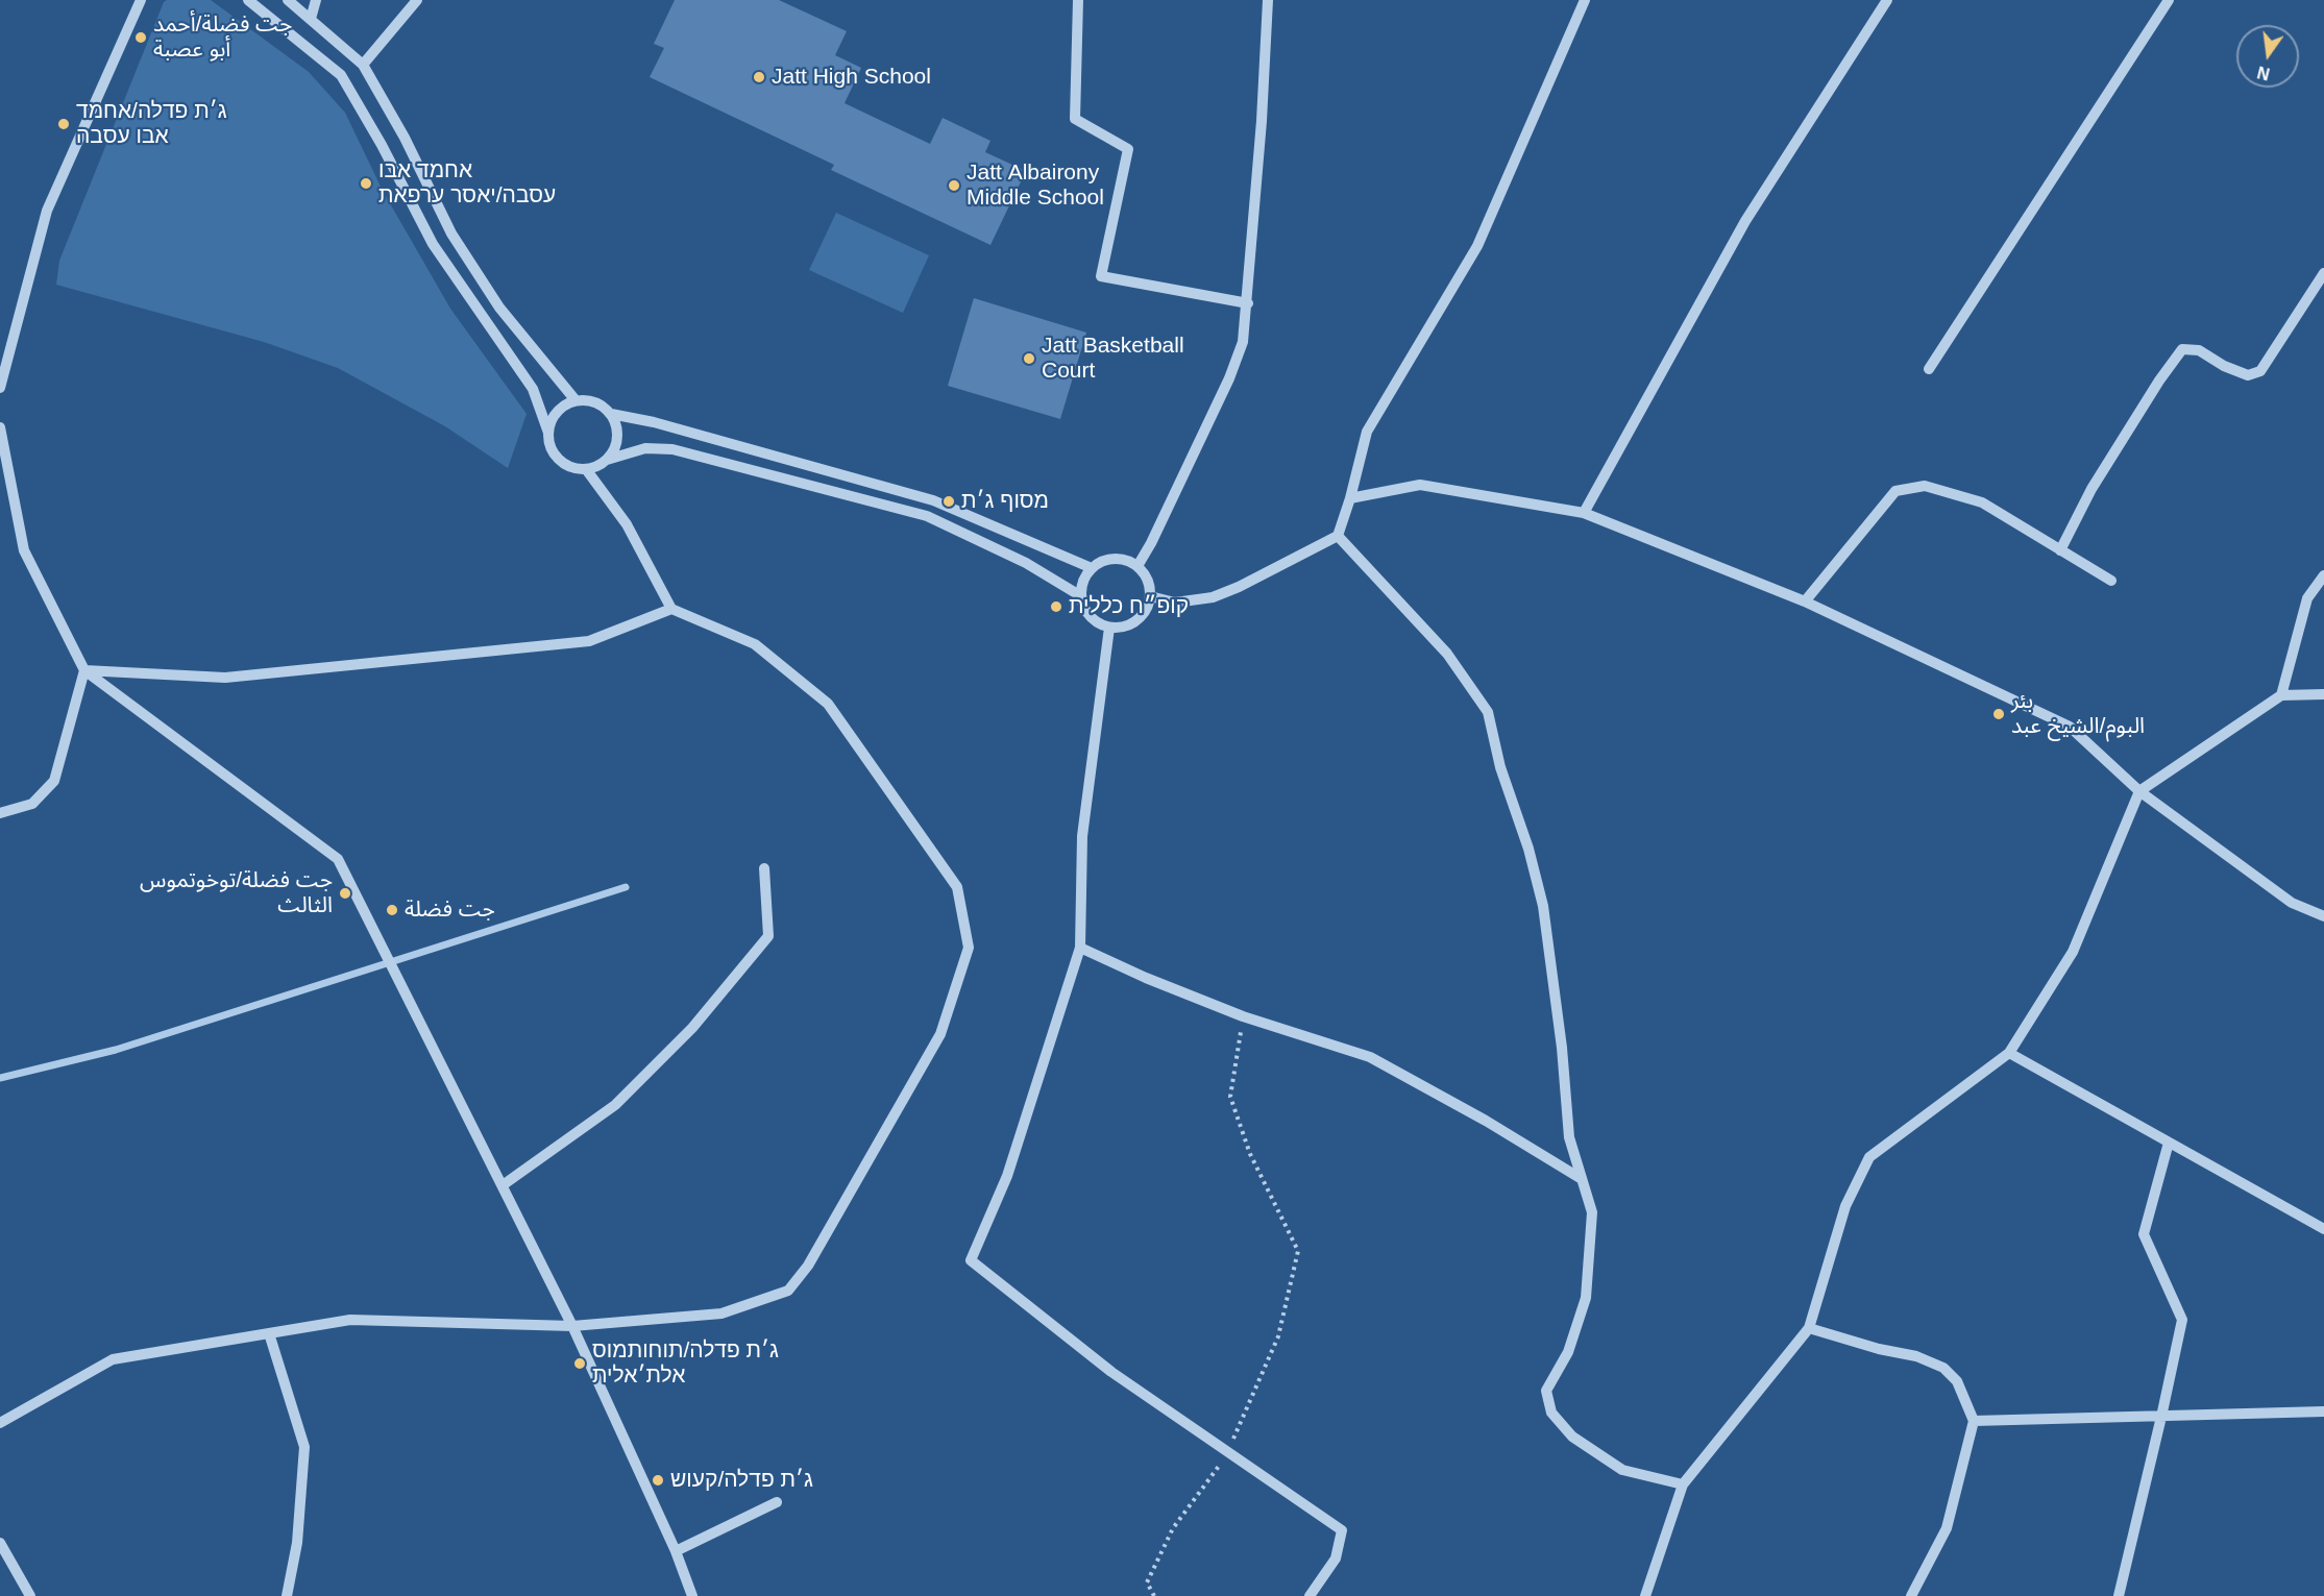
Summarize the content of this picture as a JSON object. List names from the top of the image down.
{
  "places": [
    "جت فضلة/أحمد أبو عصبة",
    "Jatt High School",
    "ג׳ת פדלה/אחמד אבו עסבה",
    "אחמד אבו עסבה/יאסר ערפאת",
    "Jatt Albairony Middle School",
    "Jatt Basketball Court",
    "מסוף ג׳ת",
    "קופ״ח כללית",
    "بئر البوم/الشيخ عبد",
    "جت فضلة/توخوتموس الثالث",
    "جت فضلة",
    "ג׳ת פדלה/תוחותמוס אלת׳אלית",
    "ג׳ת פדלה/קעוש"
  ],
  "north": "bottom"
}
